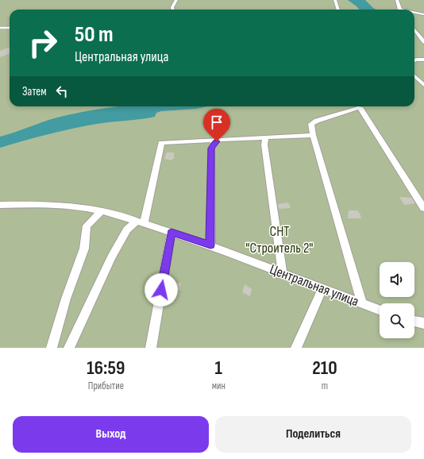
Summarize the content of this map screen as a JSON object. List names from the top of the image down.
{
  "streets": {
    "street": ["Центральная улица"]
  },
  "parks": ["СНТ \"Строитель 2\""],
  "page": {
    "turn": ["50 m", "Центральная улица"],
    "then": "Затем",
    "eta": [
      "16:59",
      "Прибытие",
      "1",
      "мин",
      "210",
      "m"
    ],
    "buttons": ["Выход", "Поделиться"]
  }
}
